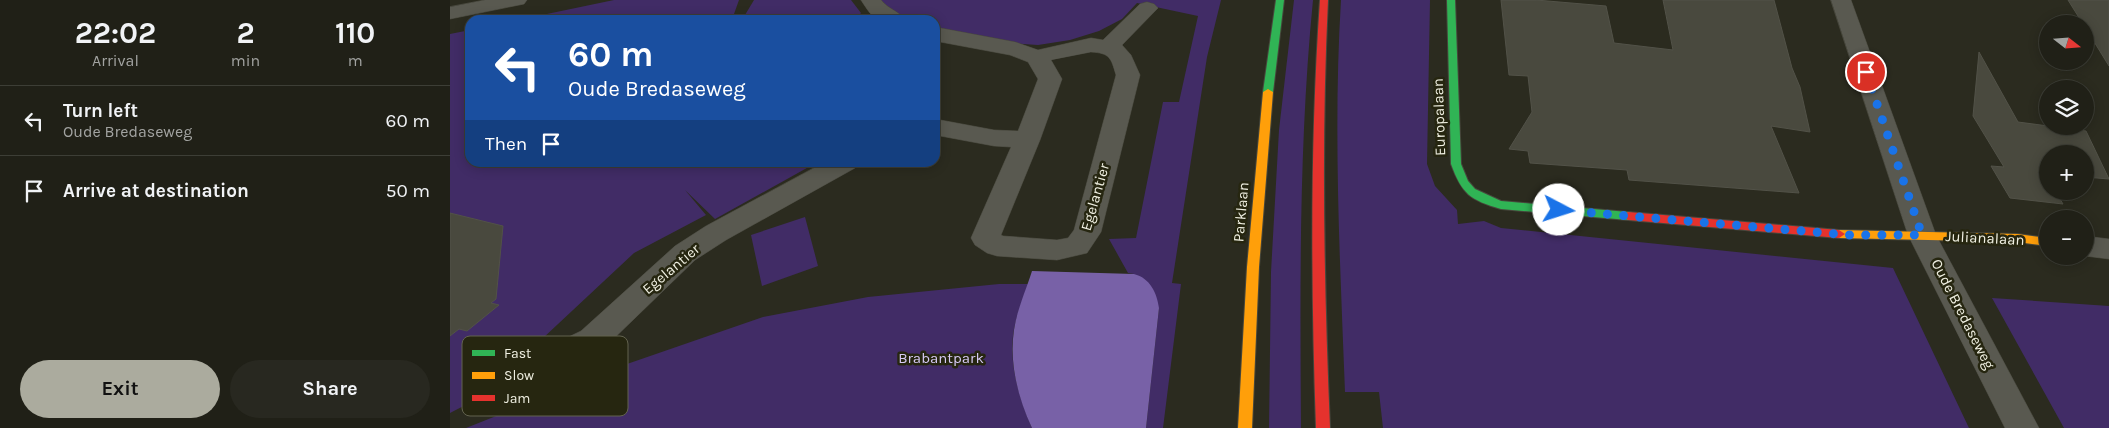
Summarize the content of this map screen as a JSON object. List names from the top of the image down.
{
  "streets": {
    "street": [
      "Europalaan",
      "Egelantier",
      "Parklaan",
      "Julianalaan",
      "Oude Bredaseweg"
    ]
  },
  "crossings": [
    ["Europalaan", "Julianalaan"],
    ["Europalaan", "Oude Bredaseweg"],
    ["Julianalaan", "Oude Bredaseweg"]
  ],
  "parks": ["Brabantpark"],
  "legend": ["Fast", "Slow", "Jam"],
  "north": "right",
  "page": {
    "eta": [
      "22:02",
      "Arrival",
      "2",
      "min",
      "110",
      "m"
    ],
    "map_buttons": ["+", "−"],
    "turn": ["60 m", "Oude Bredaseweg"],
    "list": [
      {
        "name": "Turn left",
        "note": "Oude Bredaseweg",
        "value": "60 m"
      },
      {
        "name": "Arrive at destination",
        "value": "50 m"
      }
    ],
    "then": "Then",
    "buttons": ["Exit", "Share"]
  }
}
